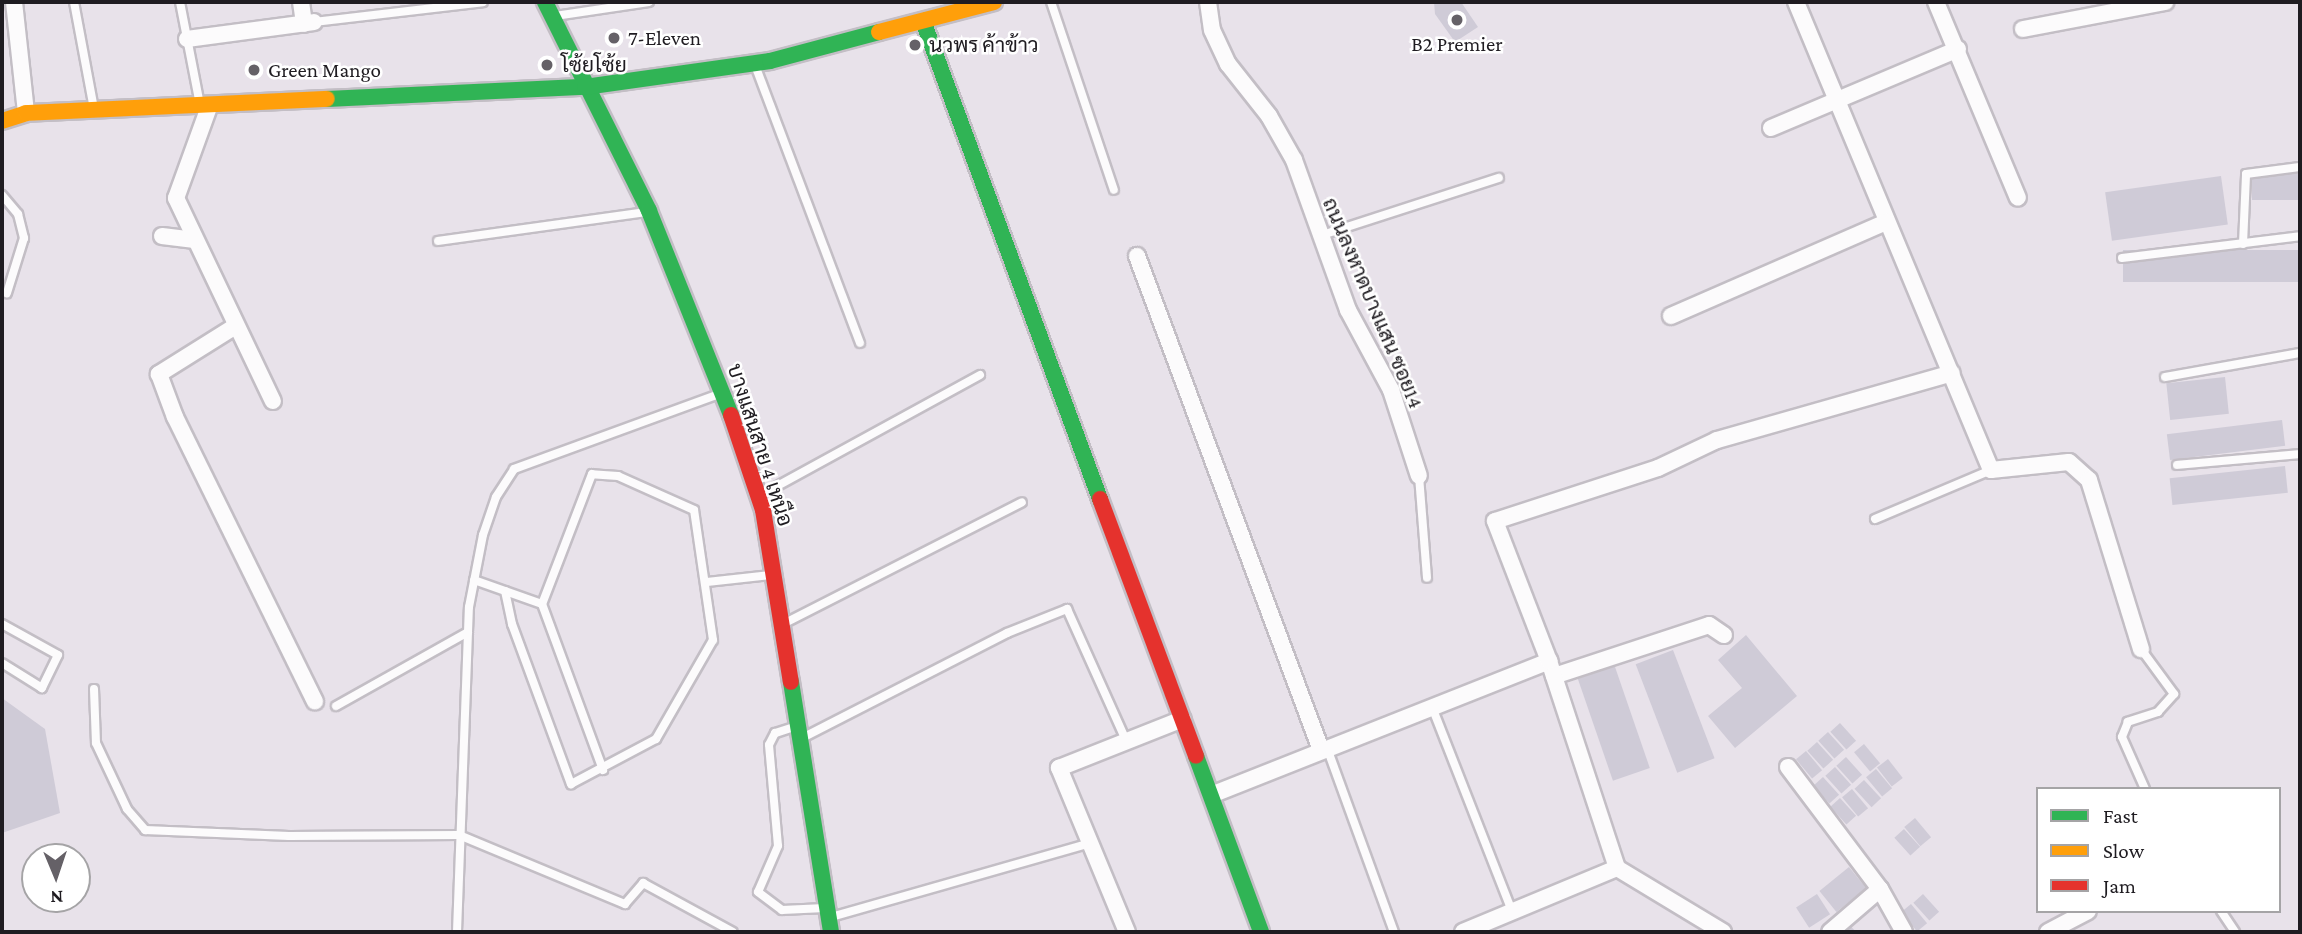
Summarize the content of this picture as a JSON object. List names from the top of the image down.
{
  "streets": {
    "street": ["ถนนลงหาดบางแสน ซอย14", "บางแสนสาย 4 เหนือ"]
  },
  "places": [
    "B2 Premier",
    "7-Eleven",
    "นวพร ค้าข้าว",
    "โซ้ยโซ้ย",
    "Green Mango"
  ],
  "legend": ["Fast", "Slow", "Jam"],
  "north": "bottom"
}
